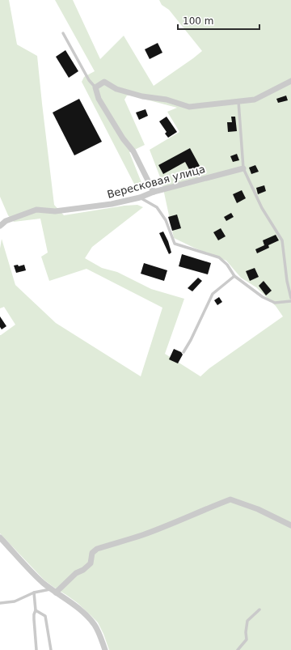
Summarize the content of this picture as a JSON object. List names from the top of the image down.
{
  "streets": {
    "street": ["Вересковая улица"]
  },
  "scale_bar": "100 m"
}
